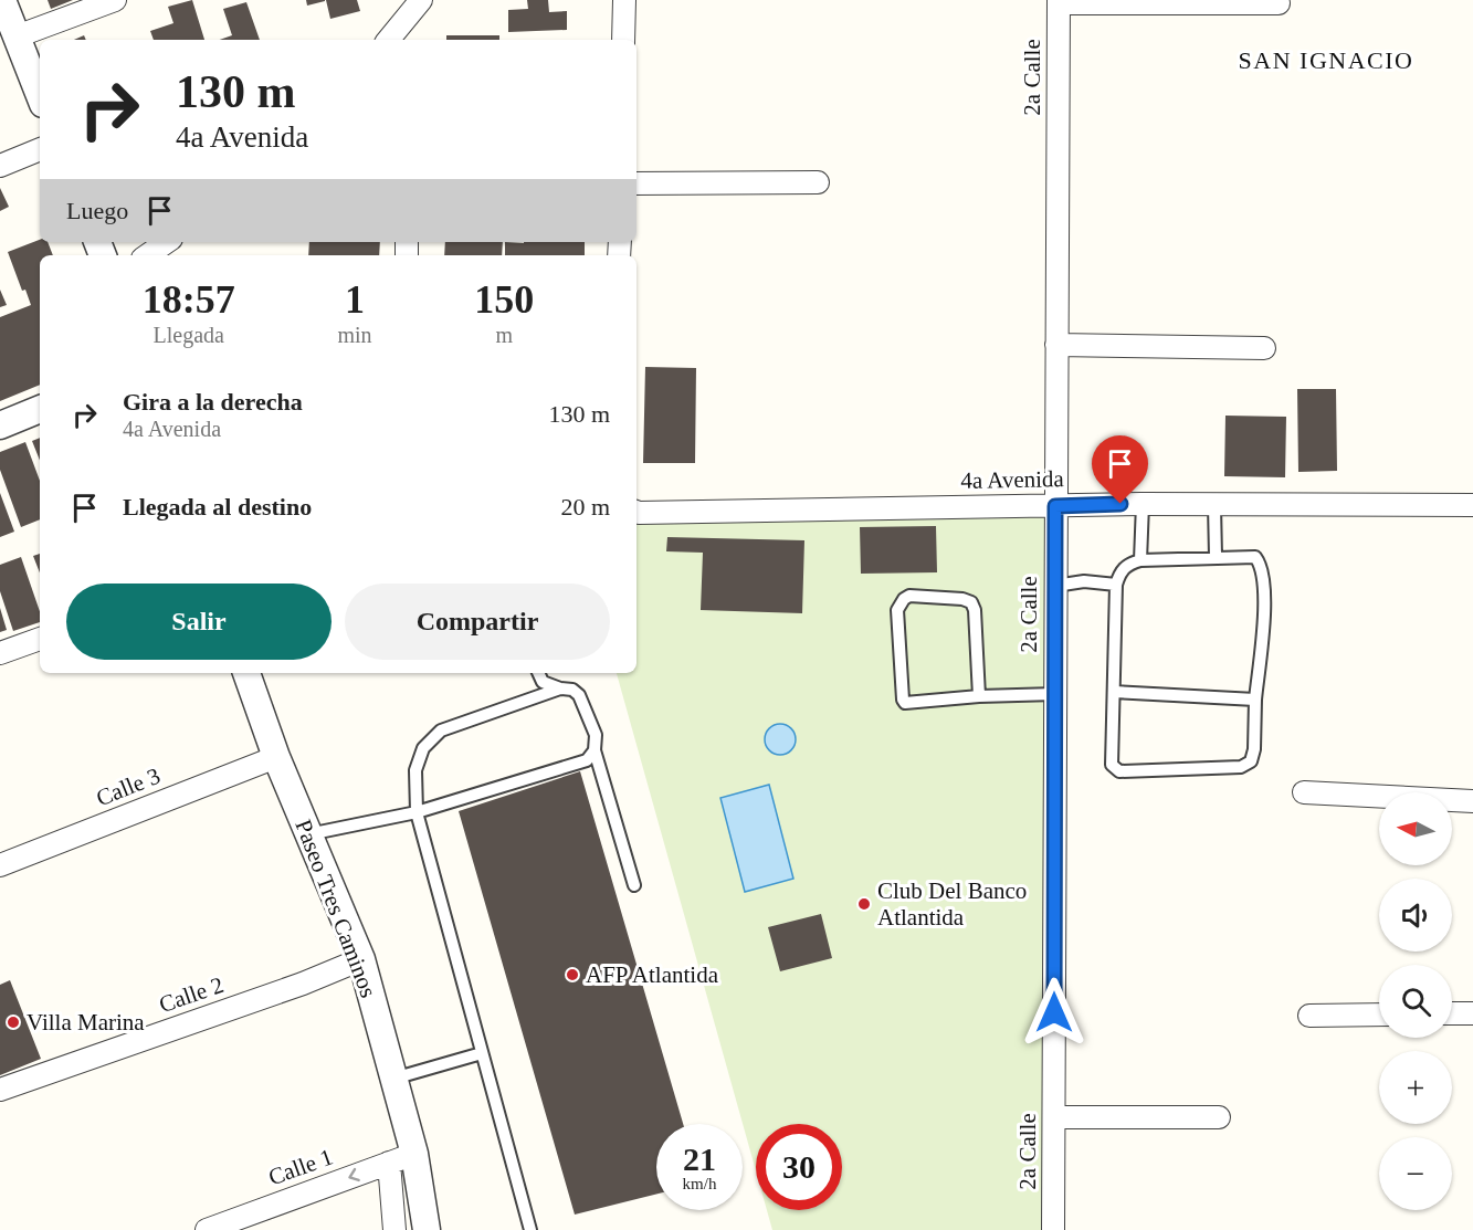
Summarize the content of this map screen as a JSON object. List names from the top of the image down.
{
  "streets": {
    "street": [
      "2a Calle",
      "4a Avenida",
      "Calle 3",
      "Paseo Tres Caminos",
      "Calle 2",
      "Calle 1"
    ]
  },
  "crossings": [
    ["2a Calle", "4a Avenida"],
    ["Calle 3", "Paseo Tres Caminos"],
    ["Paseo Tres Caminos", "Calle 2"],
    ["Paseo Tres Caminos", "Calle 1"]
  ],
  "one_way": ["Calle 1"],
  "districts": ["SAN IGNACIO"],
  "places": ["Club Del Banco Atlantida", "AFP Atlantida", "Villa Marina"],
  "north": "left",
  "page": {
    "turn": ["130 m", "4a Avenida"],
    "then": "Luego",
    "eta": [
      "18:57",
      "Llegada",
      "1",
      "min",
      "150",
      "m"
    ],
    "list": [
      {
        "name": "Gira a la derecha",
        "note": "4a Avenida",
        "value": "130 m"
      },
      {
        "name": "Llegada al destino",
        "value": "20 m"
      }
    ],
    "buttons": ["Salir", "Compartir"],
    "map_buttons": ["+", "−"],
    "speed": "21 km/h",
    "limit": "30"
  }
}
